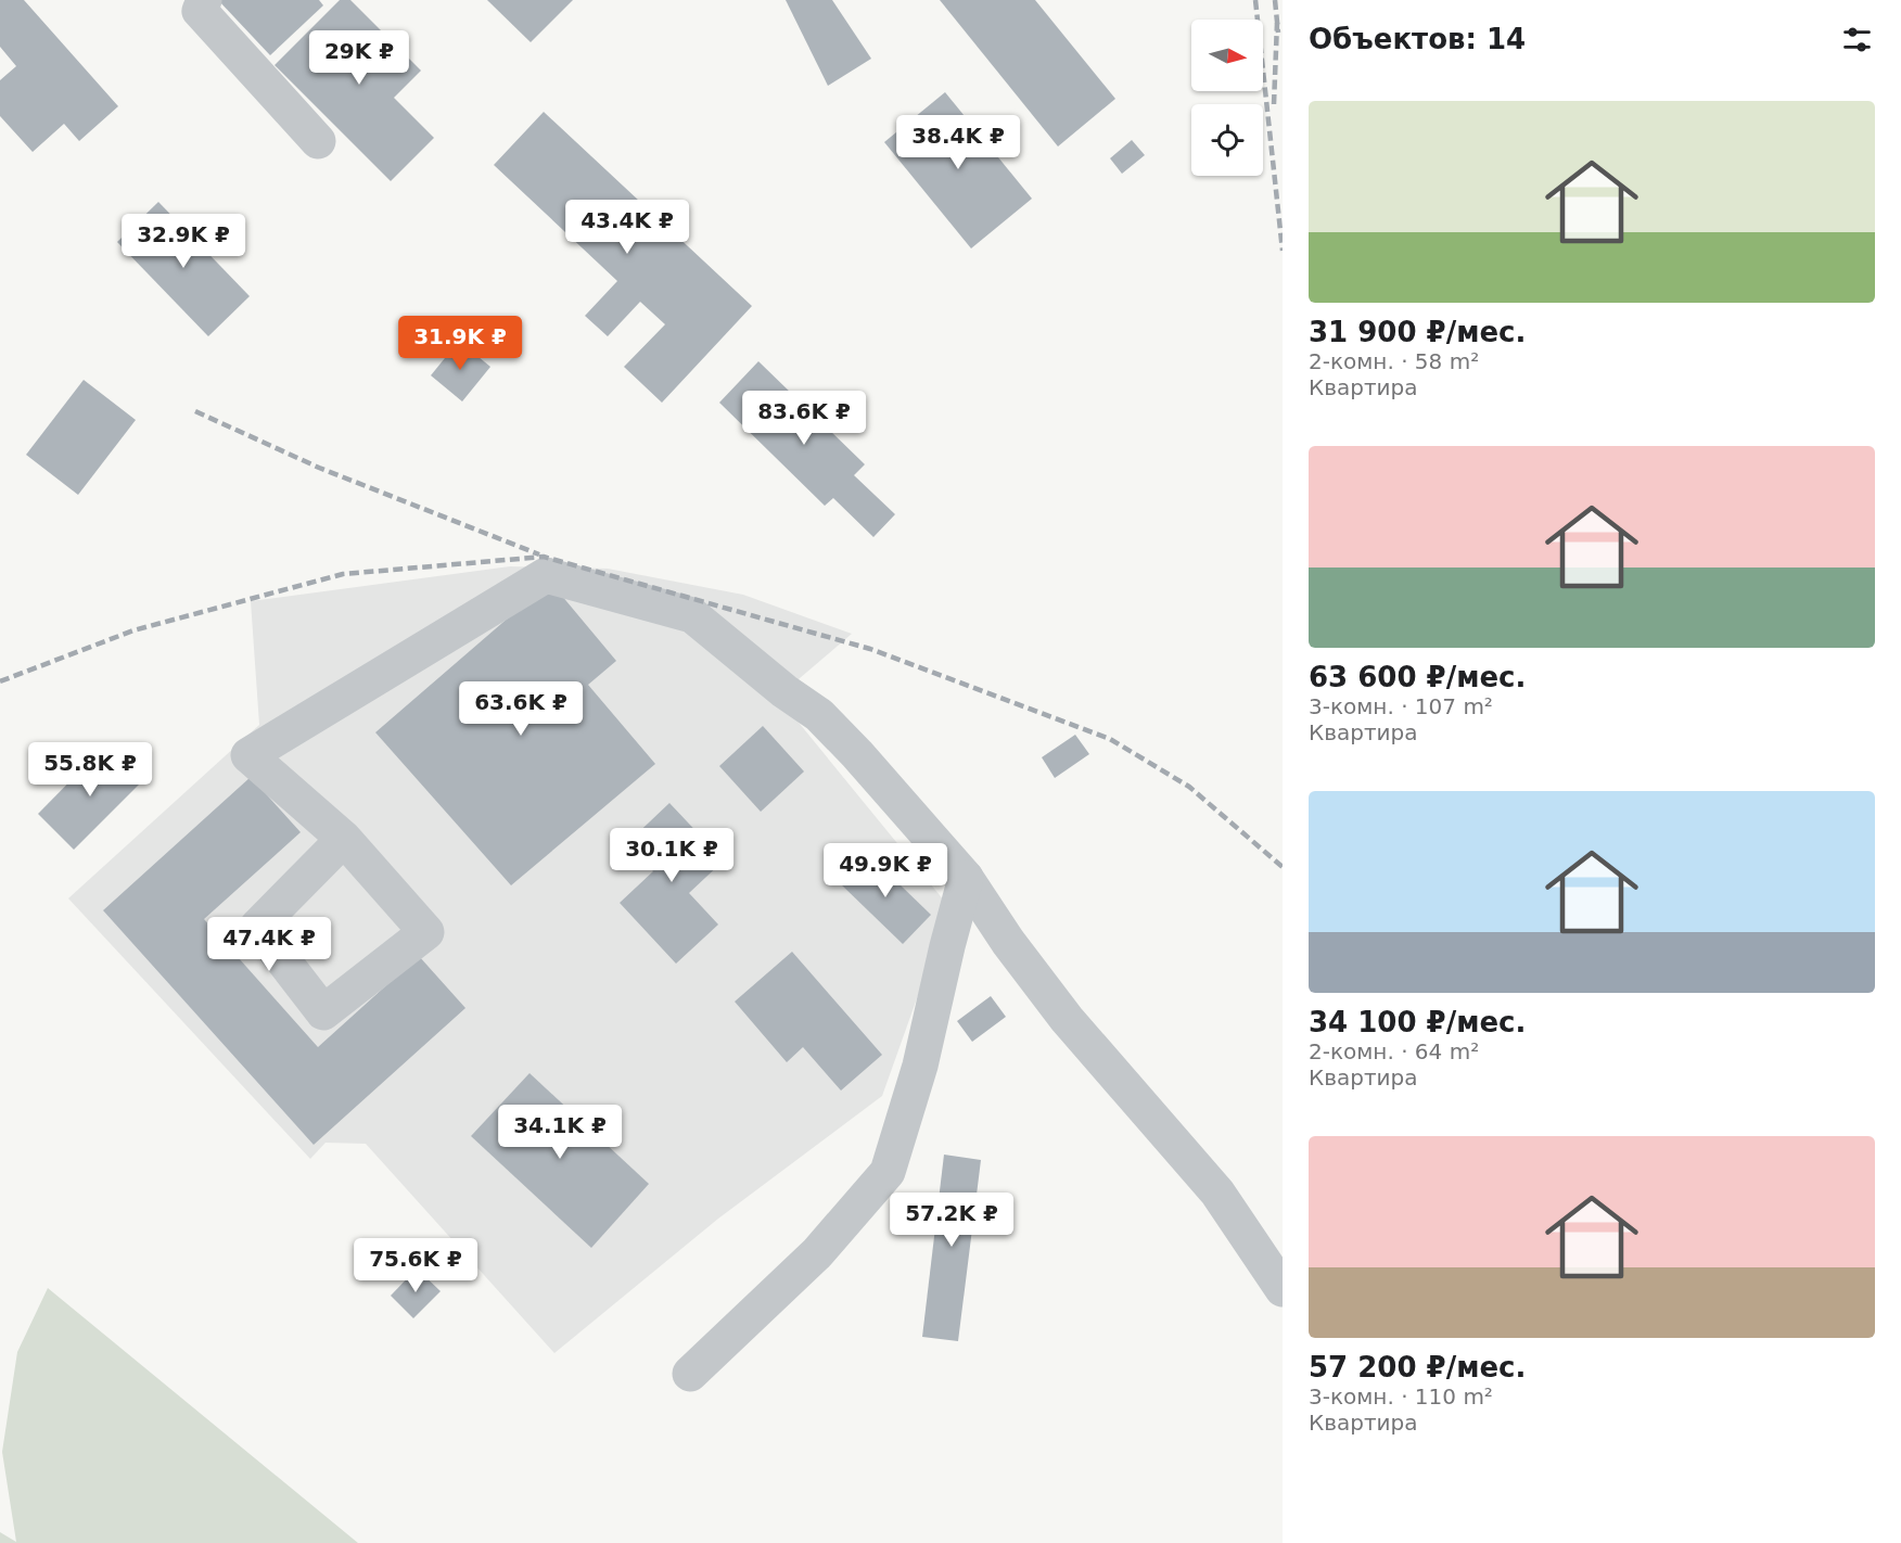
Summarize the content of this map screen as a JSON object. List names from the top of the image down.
{
  "north": "right",
  "page": {
    "heading": "Объектов: 14",
    "price": [
      "29K ₽",
      "38.4K ₽",
      "43.4K ₽",
      "32.9K ₽",
      "31.9K ₽",
      "83.6K ₽",
      "63.6K ₽",
      "55.8K ₽",
      "30.1K ₽",
      "49.9K ₽",
      "47.4K ₽",
      "34.1K ₽",
      "57.2K ₽",
      "75.6K ₽"
    ],
    "list": [
      {
        "name": "31 900 ₽/мес.",
        "note": "2-комн. · 58 m² · Квартира"
      },
      {
        "name": "63 600 ₽/мес.",
        "note": "3-комн. · 107 m² · Квартира"
      },
      {
        "name": "34 100 ₽/мес.",
        "note": "2-комн. · 64 m² · Квартира"
      },
      {
        "name": "57 200 ₽/мес.",
        "note": "3-комн. · 110 m² · Квартира"
      }
    ]
  }
}
